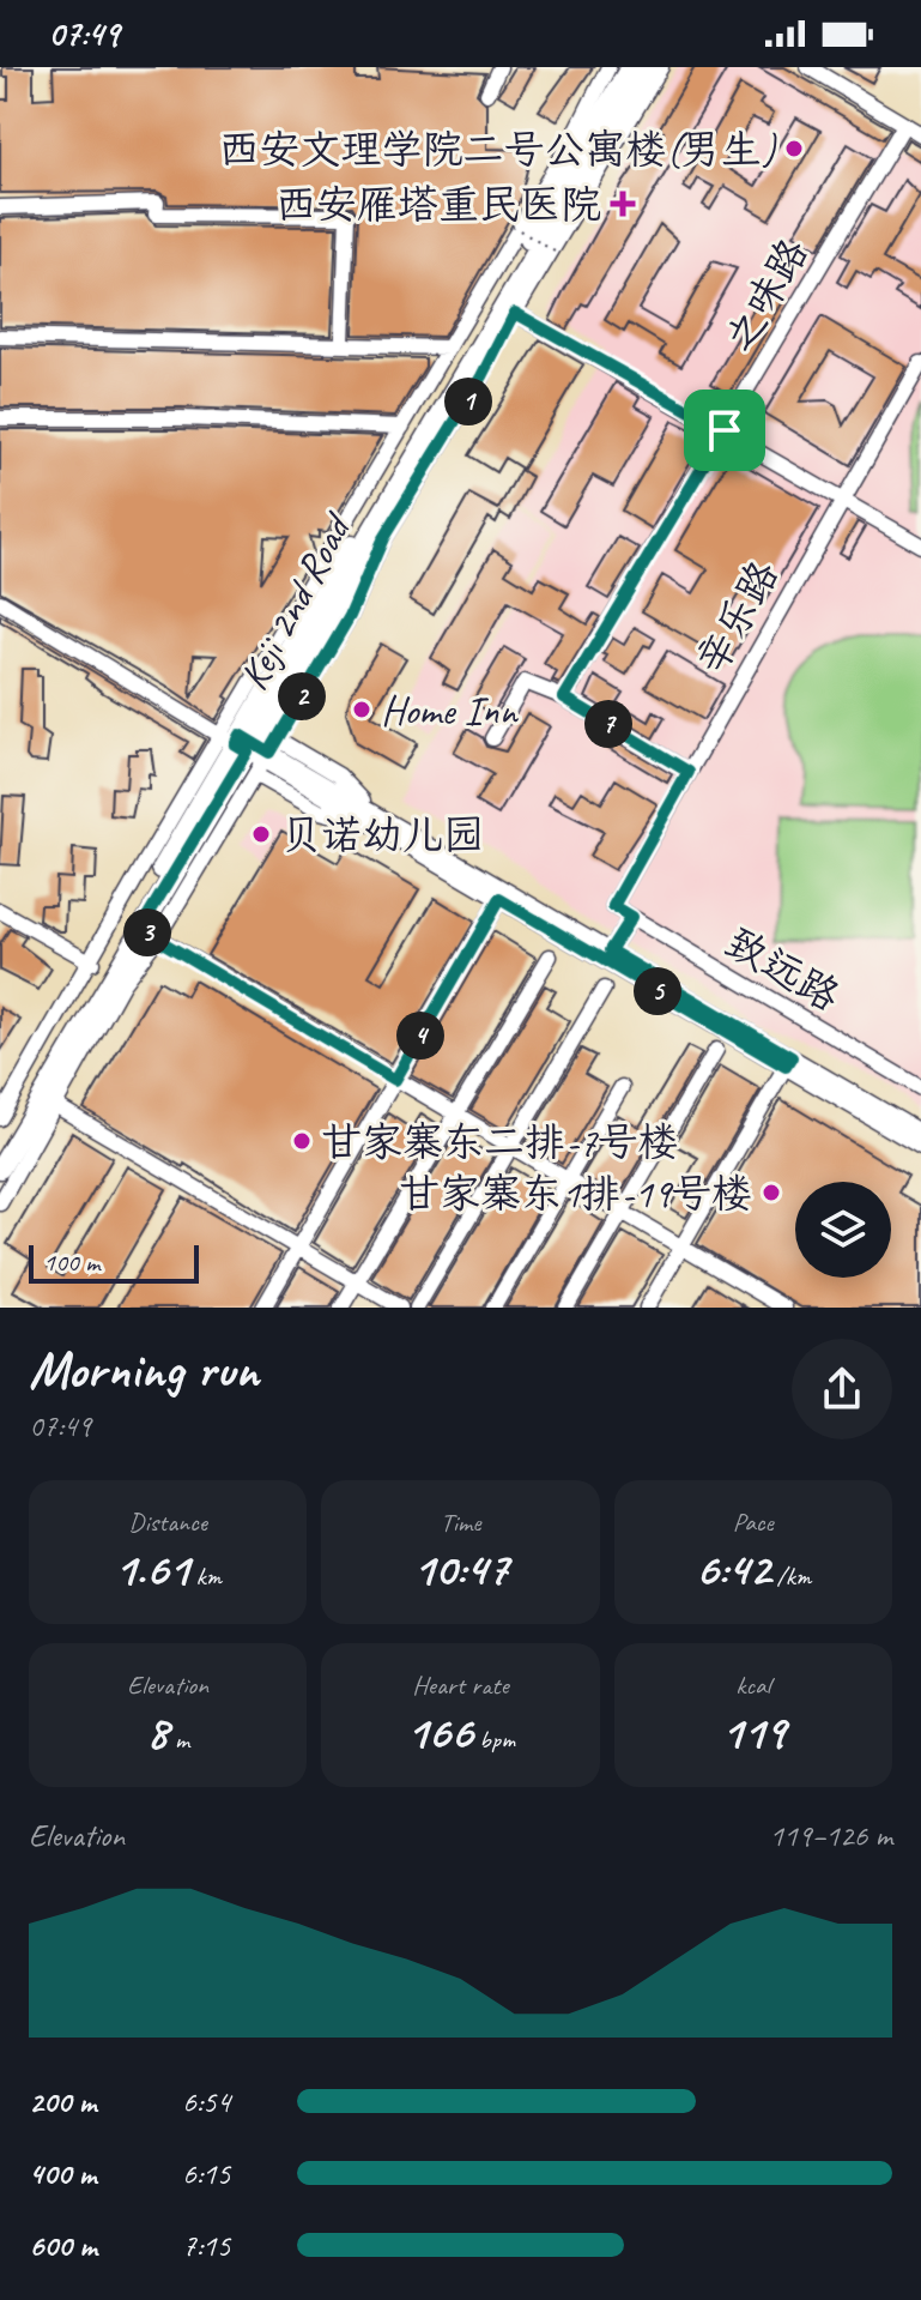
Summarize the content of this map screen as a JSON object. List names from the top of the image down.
{
  "streets": {
    "main road": ["Keji 2nd Road"],
    "street": ["之味路", "辛乐路", "致远路"]
  },
  "crossings": [
    ["辛乐路", "致远路"]
  ],
  "places": {
    "other": [
      "西安文理学院二号公寓楼(男生)",
      "Home Inn",
      "贝诺幼儿园",
      "甘家寨东二排-7号楼",
      "甘家寨东1排-19号楼"
    ],
    "health": ["西安雁塔重民医院"]
  },
  "scale_bar": "100 m",
  "page": {
    "status": "07:49",
    "pins": [
      "1",
      "2",
      "7",
      "3",
      "5",
      "4"
    ],
    "scale": "100 m",
    "heading": ["Morning run", "07:49"],
    "stats": [
      ["Distance", "1.61 km"],
      ["Time", "10:47"],
      ["Pace", "6:42 /km"],
      ["Elevation", "8 m"],
      ["Heart rate", "166 bpm"],
      ["kcal", "119"]
    ],
    "chart": ["Elevation", "119–126 m"],
    "list": [
      {
        "name": "200 m",
        "note": "6:54"
      },
      {
        "name": "400 m",
        "note": "6:15"
      },
      {
        "name": "600 m",
        "note": "7:15"
      }
    ]
  }
}
